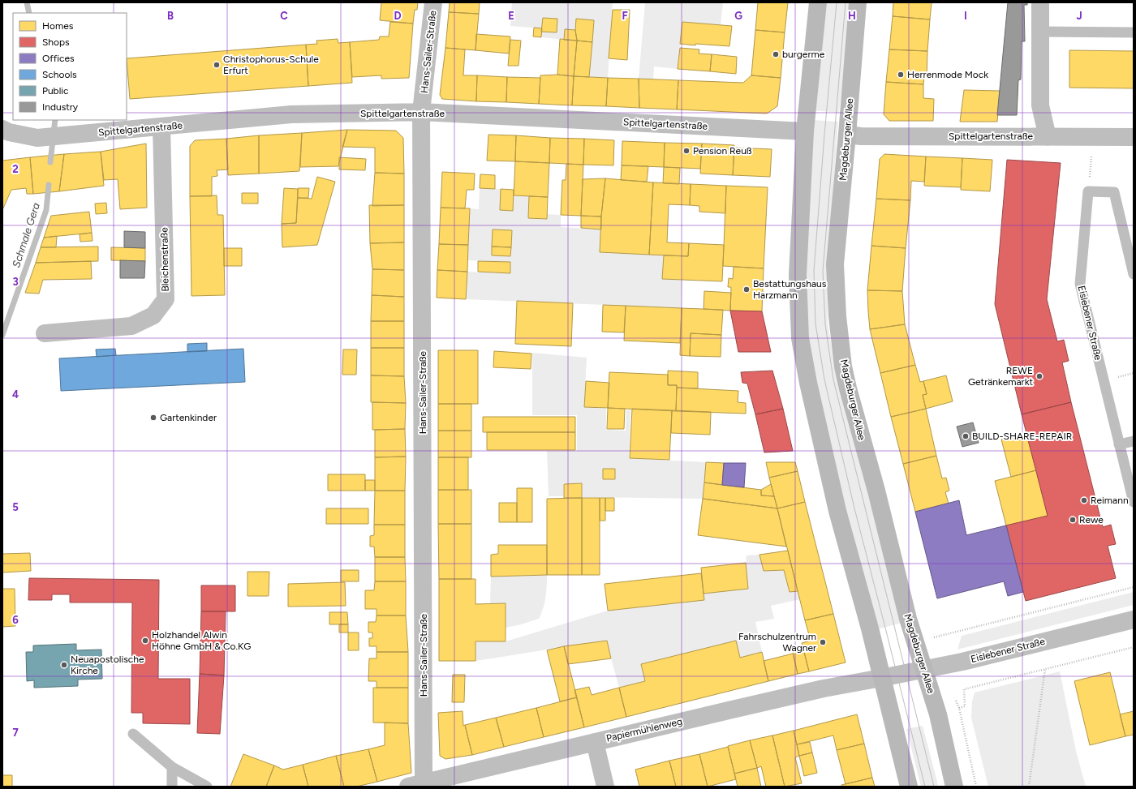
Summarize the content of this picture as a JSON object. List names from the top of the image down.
{
  "streets": {
    "main road": ["Magdeburger Allee"],
    "street": [
      "Hans-Sailer-Straße",
      "Spittelgartenstraße",
      "Bleichenstraße",
      "Eislebener Straße",
      "Papiermühlenweg"
    ]
  },
  "crossings": [
    ["Hans-Sailer-Straße", "Spittelgartenstraße"],
    ["Hans-Sailer-Straße", "Papiermühlenweg"],
    ["Spittelgartenstraße", "Magdeburger Allee"],
    ["Spittelgartenstraße", "Bleichenstraße"],
    ["Magdeburger Allee", "Eislebener Straße"],
    ["Eislebener Straße", "Papiermühlenweg"]
  ],
  "water": ["Schmale Gera"],
  "places": [
    "burgerme",
    "Christophorus-Schule Erfurt",
    "Herrenmode Mock",
    "Pension Reuß",
    "Bestattungshaus Harzmann",
    "REWE Getränkemarkt",
    "Gartenkinder",
    "BUILD-SHARE-REPAIR",
    "Reimann",
    "Rewe",
    "Holzhandel Alwin Höhne GmbH & Co.KG",
    "Fahrschulzentrum Wagner",
    "Neuapostolische Kirche"
  ],
  "legend": [
    "Homes",
    "Shops",
    "Offices",
    "Schools",
    "Public",
    "Industry"
  ],
  "grid": {
    "columns": [
      "B",
      "C",
      "D",
      "E",
      "F",
      "G",
      "H",
      "I",
      "J"
    ],
    "rows": [
      "2",
      "3",
      "4",
      "5",
      "6",
      "7"
    ]
  }
}
